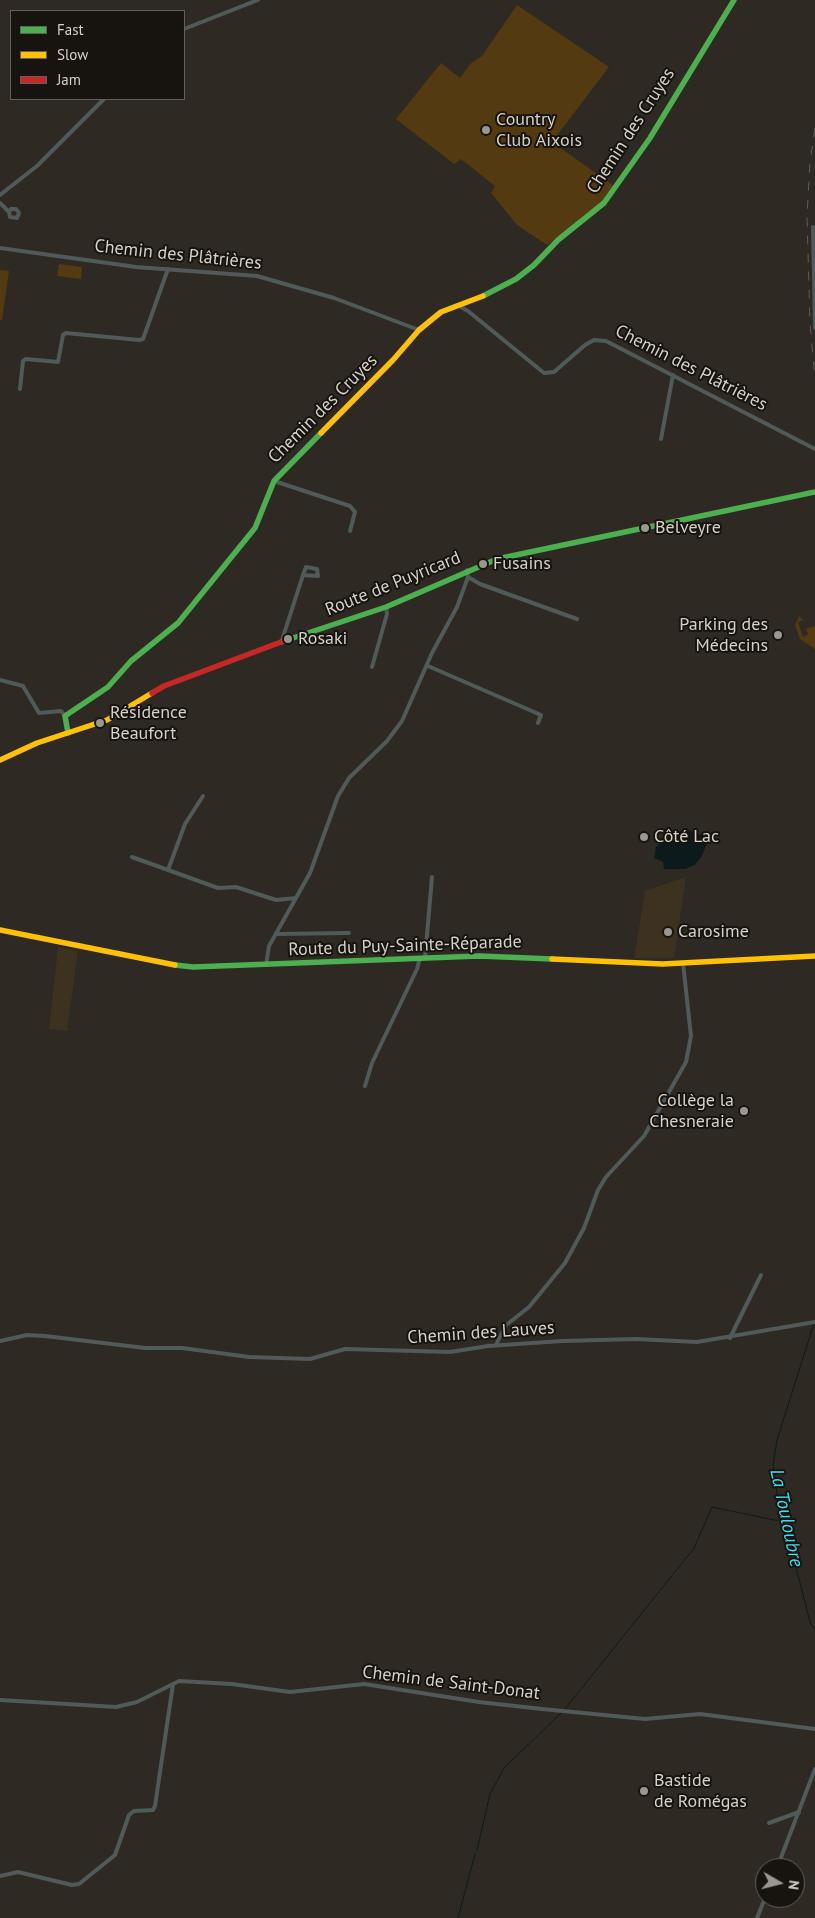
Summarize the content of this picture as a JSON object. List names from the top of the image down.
{
  "streets": {
    "street": [
      "Chemin des Cruyes",
      "Chemin des Plâtrières",
      "Route de Puyricard",
      "Route du Puy-Sainte-Réparade",
      "Chemin des Lauves",
      "Chemin de Saint-Donat"
    ]
  },
  "crossings": [
    ["Chemin des Cruyes", "Chemin des Plâtrières"]
  ],
  "water": ["La Touloubre"],
  "places": [
    "Country Club Aixois",
    "Belveyre",
    "Fusains",
    "Parking des Médecins",
    "Rosaki",
    "Résidence Beaufort",
    "Côté Lac",
    "Carosime",
    "Collège la Chesneraie",
    "Bastide de Romégas"
  ],
  "legend": ["Fast", "Slow", "Jam"],
  "north": "right"
}
